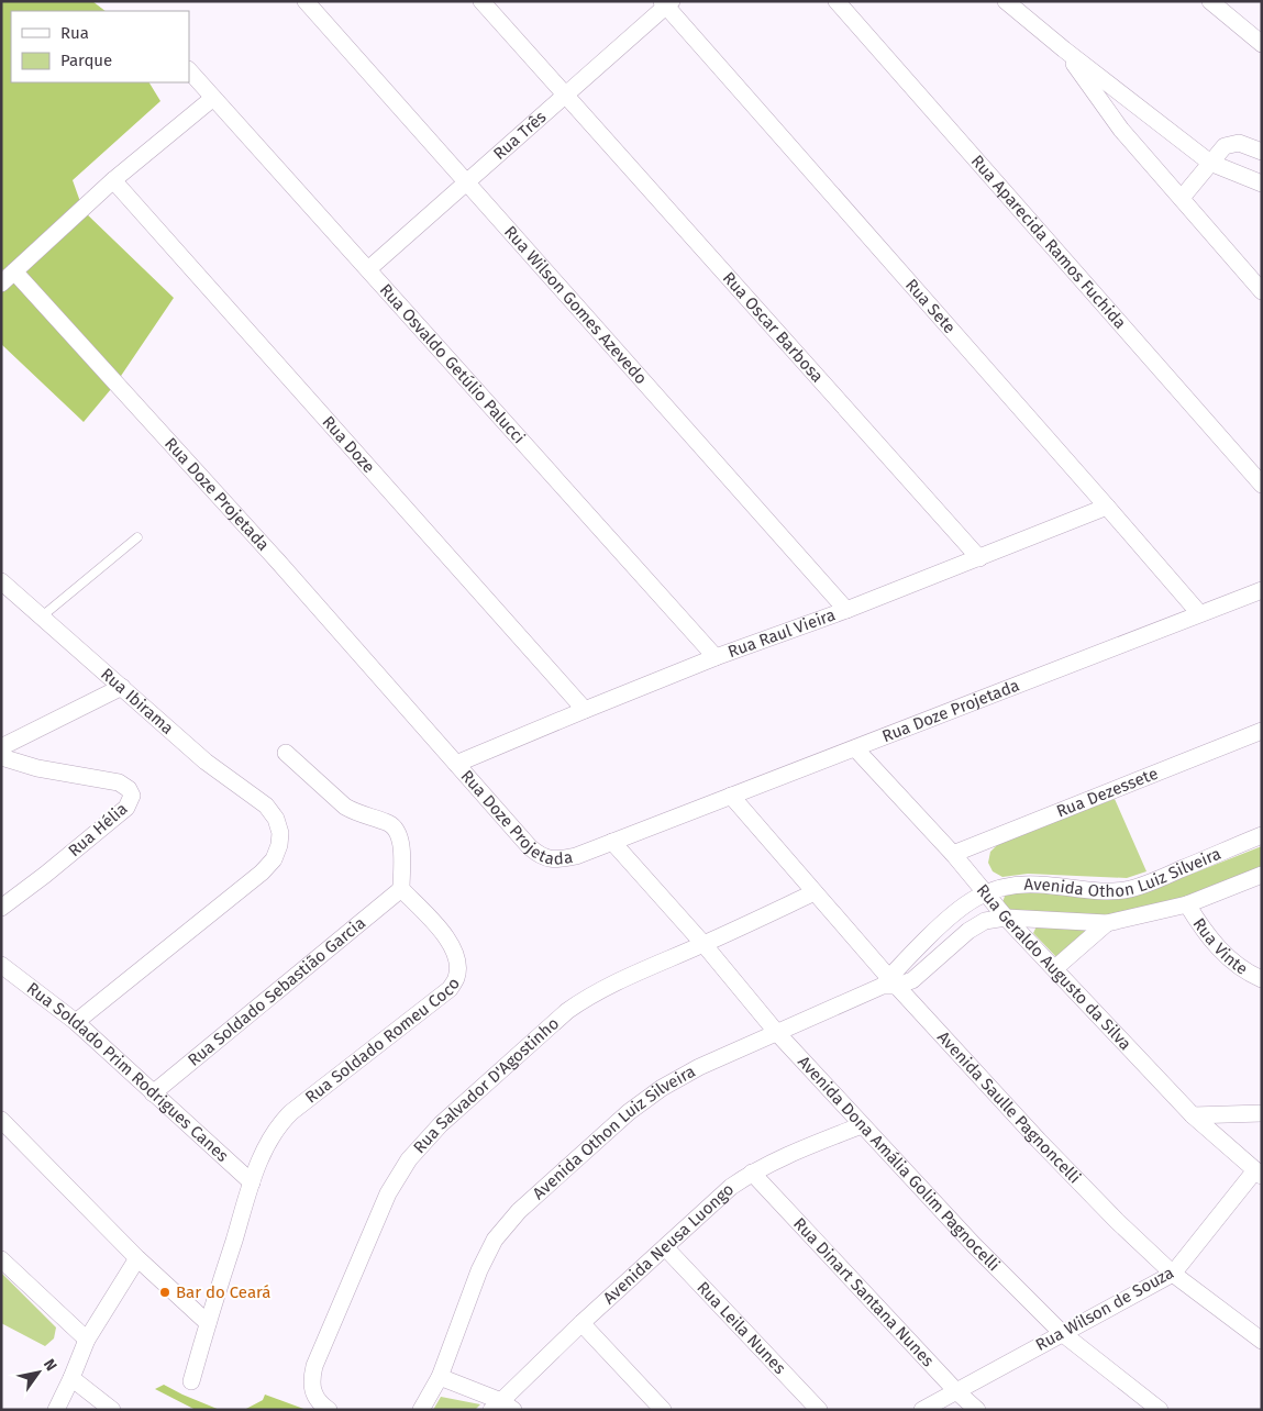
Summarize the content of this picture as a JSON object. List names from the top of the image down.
{
  "streets": {
    "street": [
      "Rua Três",
      "Rua Aparecida Ramos Fuchida",
      "Rua Wilson Gomes Azevedo",
      "Rua Sete",
      "Rua Oscar Barbosa",
      "Rua Osvaldo Getúlio Palucci",
      "Rua Doze",
      "Rua Doze Projetada",
      "Rua Raul Vieira",
      "Rua Ibirama",
      "Rua Dezessete",
      "Rua Hélia",
      "Avenida Othon Luiz Silveira",
      "Rua Vinte",
      "Rua Geraldo Augusto da Silva",
      "Rua Soldado Sebastião Garcia",
      "Rua Soldado Romeu Coco",
      "Rua Soldado Prim Rodrigues Canes",
      "Rua Salvador D'Agostinho",
      "Avenida Saulle Pagnoncelli",
      "Avenida Dona Amália Golim Pagnocelli",
      "Avenida Neusa Luongo",
      "Rua Dinart Santana Nunes",
      "Rua Wilson de Souza",
      "Rua Leila Nunes"
    ]
  },
  "crossings": [
    ["Rua Três", "Rua Wilson Gomes Azevedo"],
    ["Rua Três", "Rua Sete"],
    ["Rua Três", "Rua Oscar Barbosa"],
    ["Rua Três", "Rua Osvaldo Getúlio Palucci"],
    ["Rua Wilson Gomes Azevedo", "Rua Raul Vieira"],
    ["Rua Sete", "Rua Doze Projetada"],
    ["Rua Sete", "Rua Raul Vieira"],
    ["Rua Oscar Barbosa", "Rua Raul Vieira"],
    ["Rua Osvaldo Getúlio Palucci", "Rua Raul Vieira"],
    ["Rua Doze", "Rua Raul Vieira"],
    ["Rua Doze Projetada", "Rua Raul Vieira"],
    ["Rua Doze Projetada", "Rua Geraldo Augusto da Silva"],
    ["Rua Doze Projetada", "Avenida Saulle Pagnoncelli"],
    ["Rua Doze Projetada", "Avenida Dona Amália Golim Pagnocelli"],
    ["Rua Ibirama", "Rua Soldado Prim Rodrigues Canes"],
    ["Rua Dezessete", "Rua Geraldo Augusto da Silva"],
    ["Avenida Othon Luiz Silveira", "Rua Vinte"],
    ["Avenida Othon Luiz Silveira", "Rua Geraldo Augusto da Silva"],
    ["Avenida Othon Luiz Silveira", "Avenida Saulle Pagnoncelli"],
    ["Avenida Othon Luiz Silveira", "Avenida Dona Amália Golim Pagnocelli"],
    ["Rua Geraldo Augusto da Silva", "Rua Wilson de Souza"],
    ["Rua Soldado Sebastião Garcia", "Rua Soldado Romeu Coco"],
    ["Rua Soldado Sebastião Garcia", "Rua Soldado Prim Rodrigues Canes"],
    ["Rua Soldado Romeu Coco", "Rua Soldado Prim Rodrigues Canes"],
    ["Rua Salvador D'Agostinho", "Avenida Saulle Pagnoncelli"],
    ["Rua Salvador D'Agostinho", "Avenida Dona Amália Golim Pagnocelli"],
    ["Avenida Saulle Pagnoncelli", "Rua Wilson de Souza"],
    ["Avenida Dona Amália Golim Pagnocelli", "Avenida Neusa Luongo"],
    ["Avenida Dona Amália Golim Pagnocelli", "Rua Wilson de Souza"],
    ["Avenida Neusa Luongo", "Rua Dinart Santana Nunes"],
    ["Avenida Neusa Luongo", "Rua Leila Nunes"],
    ["Rua Dinart Santana Nunes", "Rua Wilson de Souza"]
  ],
  "places": ["Bar do Ceará"],
  "legend": ["Rua", "Parque"],
  "north": "top right"
}
